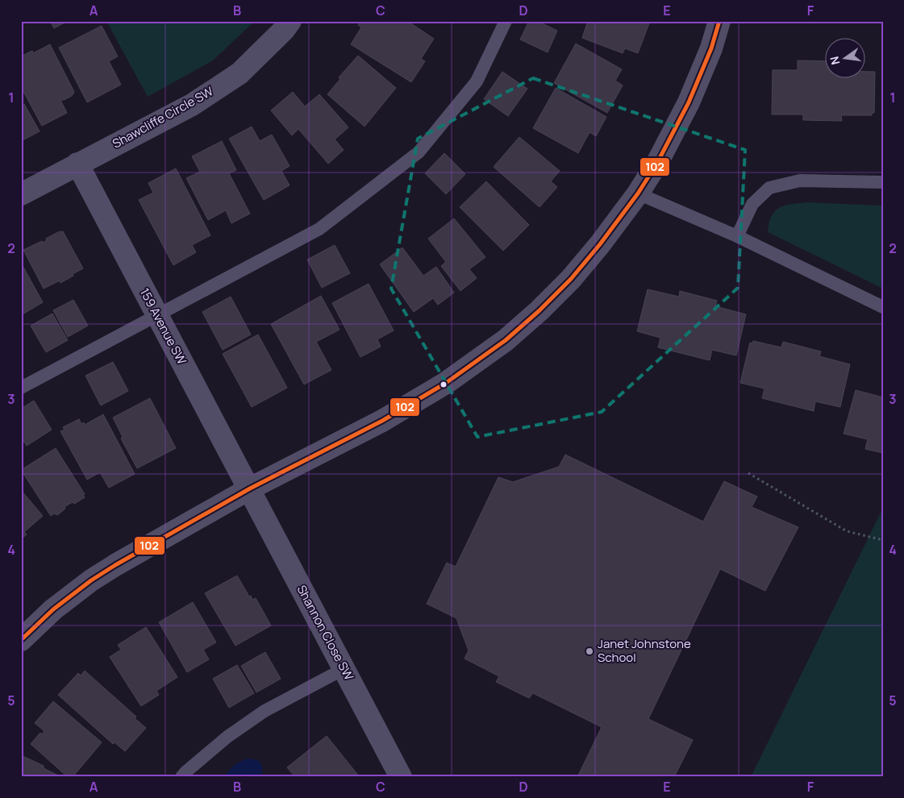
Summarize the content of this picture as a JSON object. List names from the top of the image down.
{
  "streets": {
    "street": ["Shawcliffe Circle SW", "159 Avenue SW", "Shannon Close SW"]
  },
  "crossings": [
    ["Shawcliffe Circle SW", "159 Avenue SW"],
    ["159 Avenue SW", "Shannon Close SW"]
  ],
  "places": ["Janet Johnstone School"],
  "lines": ["transit line 102"],
  "north": "left",
  "grid": {
    "columns": [
      "A",
      "B",
      "C",
      "D",
      "E",
      "F"
    ],
    "rows": [
      "1",
      "2",
      "3",
      "4",
      "5"
    ]
  }
}
